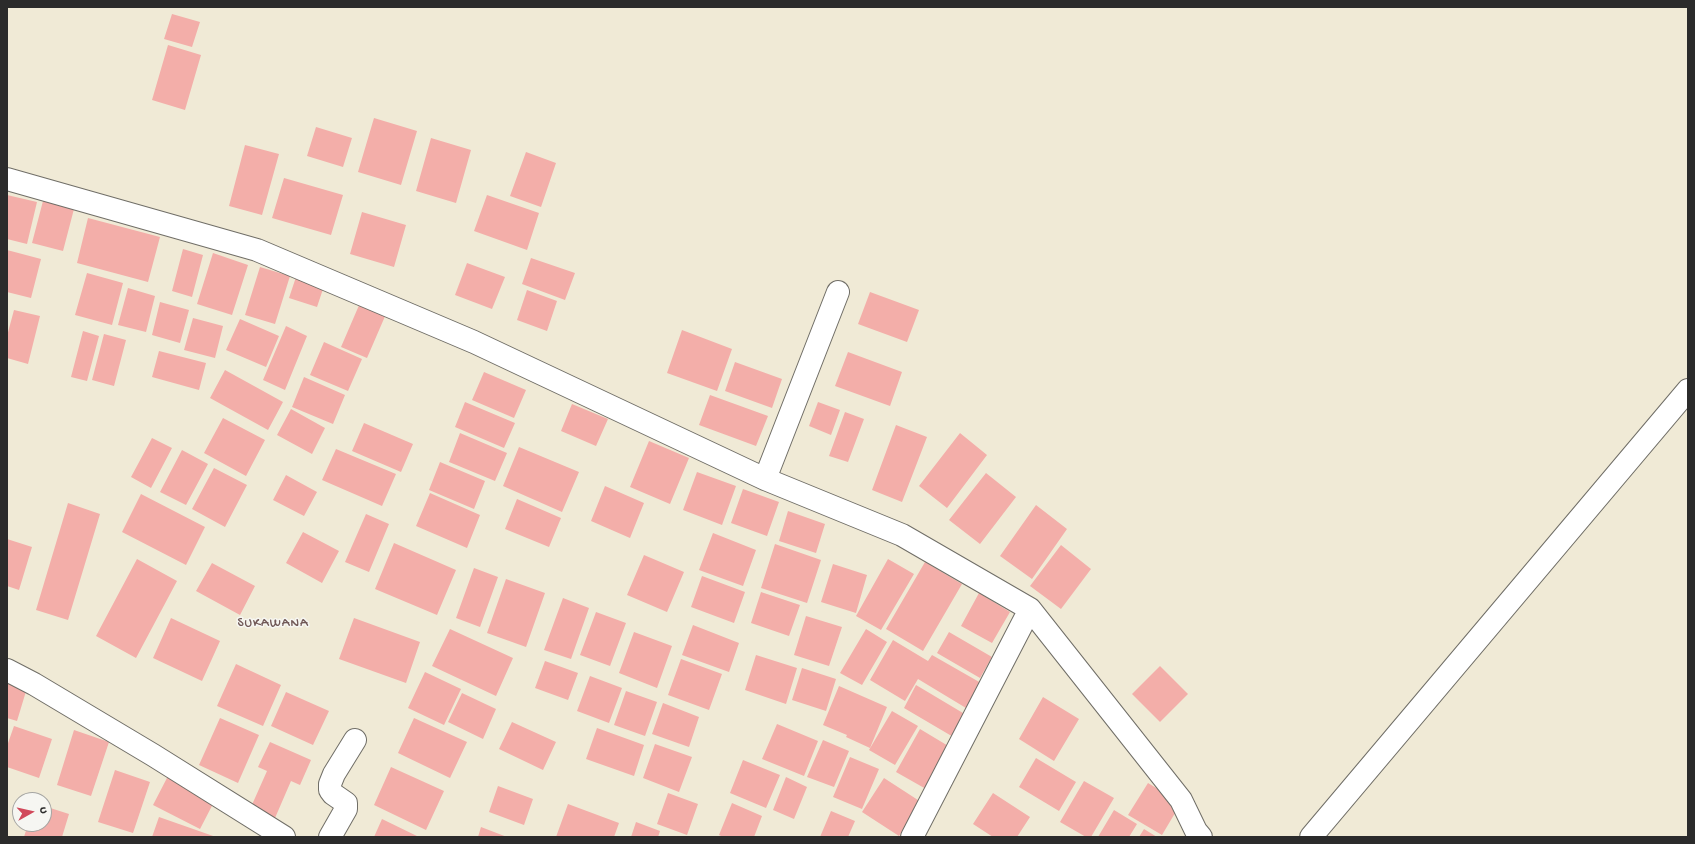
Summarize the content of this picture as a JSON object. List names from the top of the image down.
{
  "districts": ["SUKAWANA"],
  "north": "right"
}
